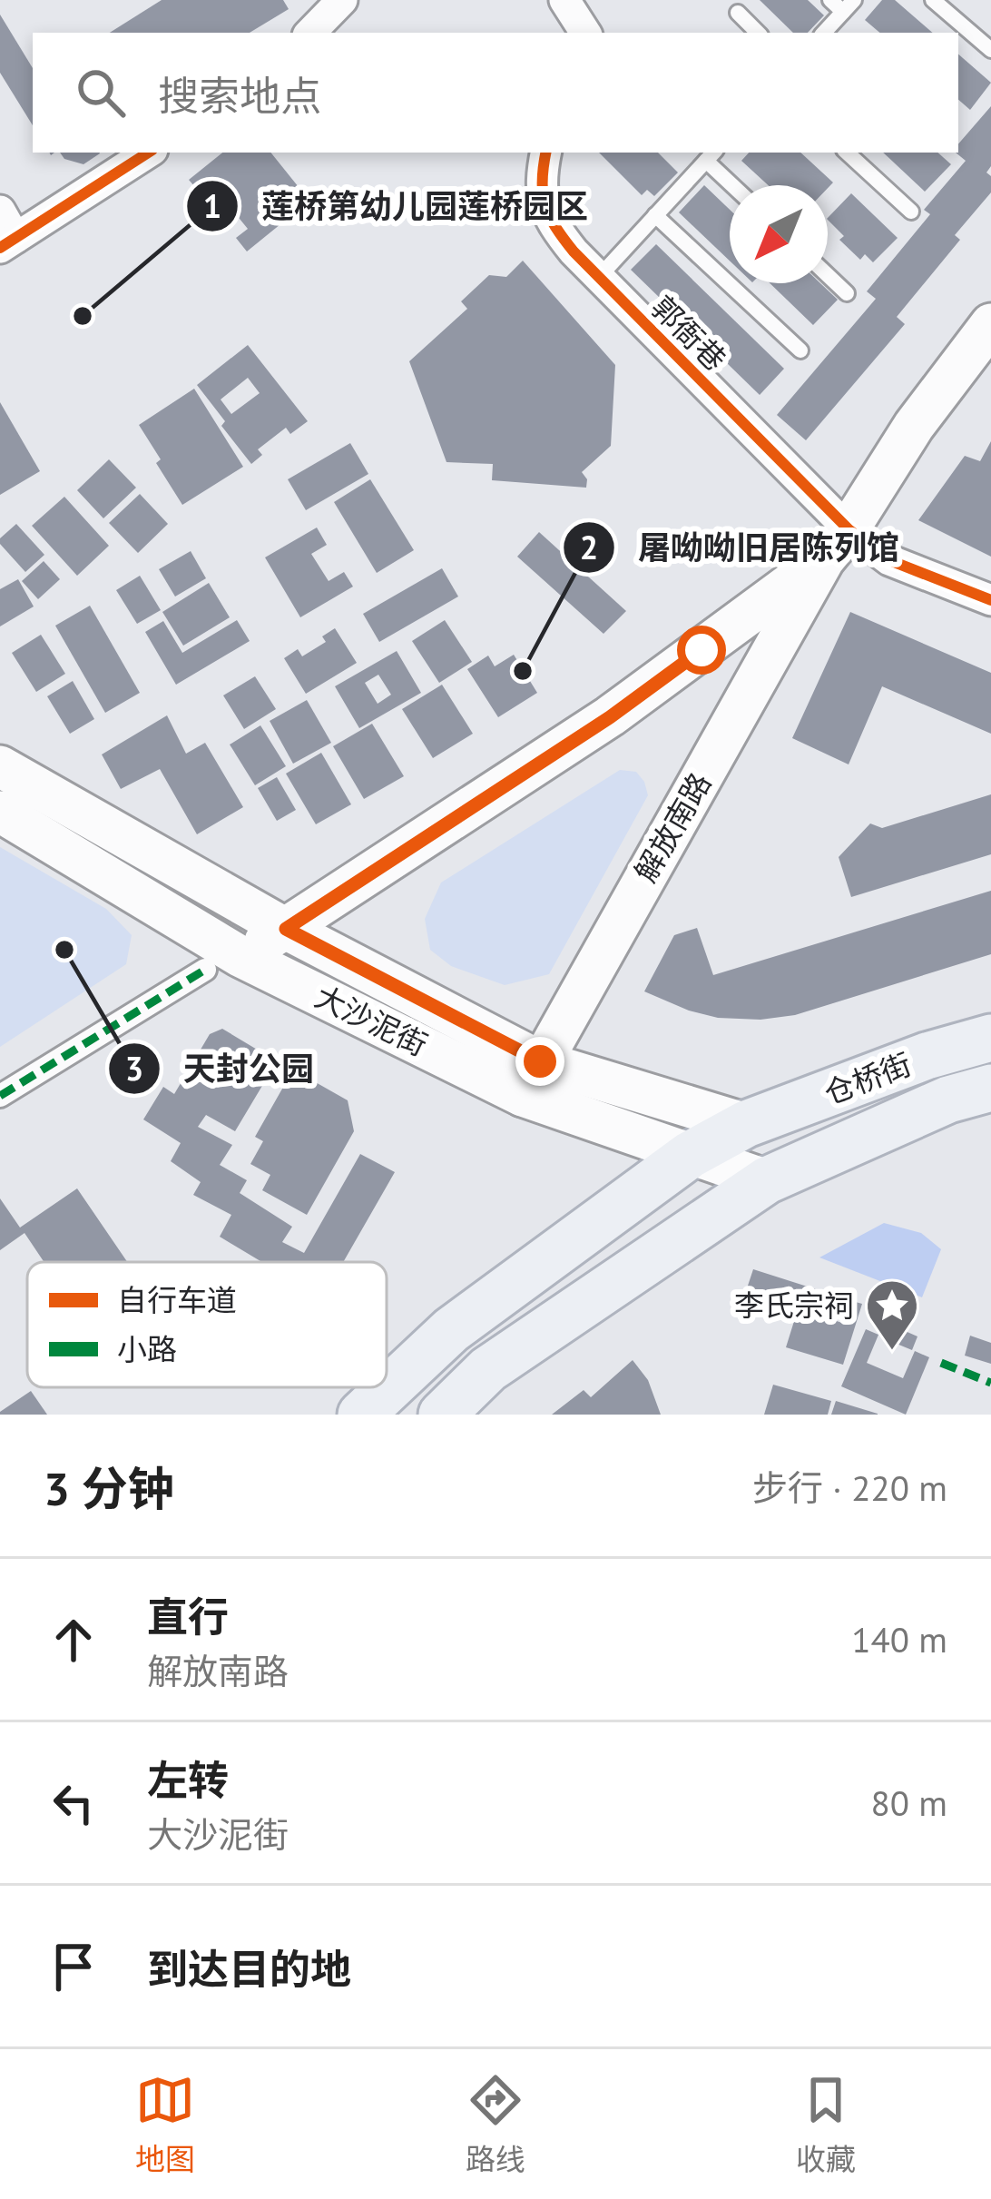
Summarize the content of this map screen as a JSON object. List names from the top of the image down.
{
  "streets": {
    "main road": ["解放南路", "大沙泥街", "仓桥街"],
    "street": ["郭衙巷"]
  },
  "crossings": [
    ["郭衙巷", "解放南路"],
    ["解放南路", "大沙泥街"],
    ["大沙泥街", "仓桥街"]
  ],
  "places": {
    "other": ["莲桥第幼儿园莲桥园区", "屠呦呦旧居陈列馆", "天封公园"],
    "place": ["李氏宗祠"]
  },
  "legend": ["自行车道", "小路"],
  "north": "bottom left",
  "page": {
    "search": "搜索地点",
    "heading": ["3 分钟", "步行 · 220 m"],
    "list": [
      ["直行", "解放南路", "140 m"],
      ["左转", "大沙泥街", "80 m"],
      "到达目的地"
    ],
    "nav": ["地图", "路线", "收藏"]
  }
}
